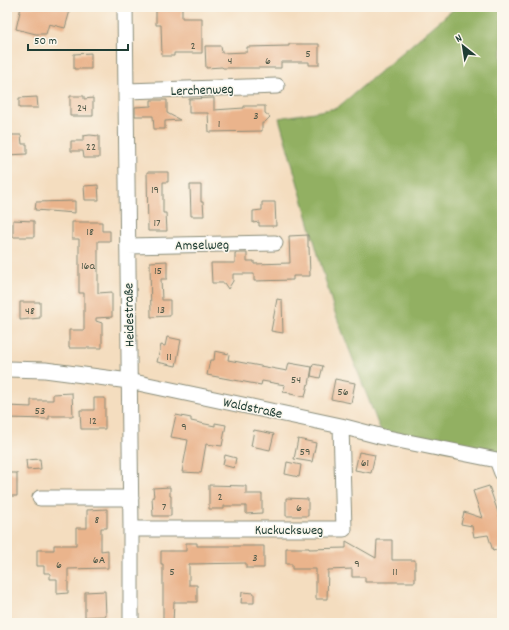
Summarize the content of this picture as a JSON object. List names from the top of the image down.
{
  "streets": {
    "street": [
      "Lerchenweg",
      "Amselweg",
      "Heidestraße",
      "Waldstraße",
      "Kuckucksweg"
    ]
  },
  "crossings": [
    ["Lerchenweg", "Heidestraße"],
    ["Amselweg", "Heidestraße"],
    ["Heidestraße", "Waldstraße"],
    ["Heidestraße", "Kuckucksweg"],
    ["Waldstraße", "Kuckucksweg"]
  ],
  "house_numbers": [
    "2",
    "5",
    "4",
    "6",
    "24",
    "3",
    "1",
    "22",
    "19",
    "17",
    "18",
    "16a",
    "15",
    "13",
    "48",
    "11",
    "54",
    "56",
    "53",
    "12",
    "9",
    "59",
    "61",
    "2",
    "7",
    "6",
    "8",
    "3",
    "6A",
    "9",
    "6",
    "5",
    "11"
  ],
  "scale_bar": "50 m",
  "north": "top left"
}
